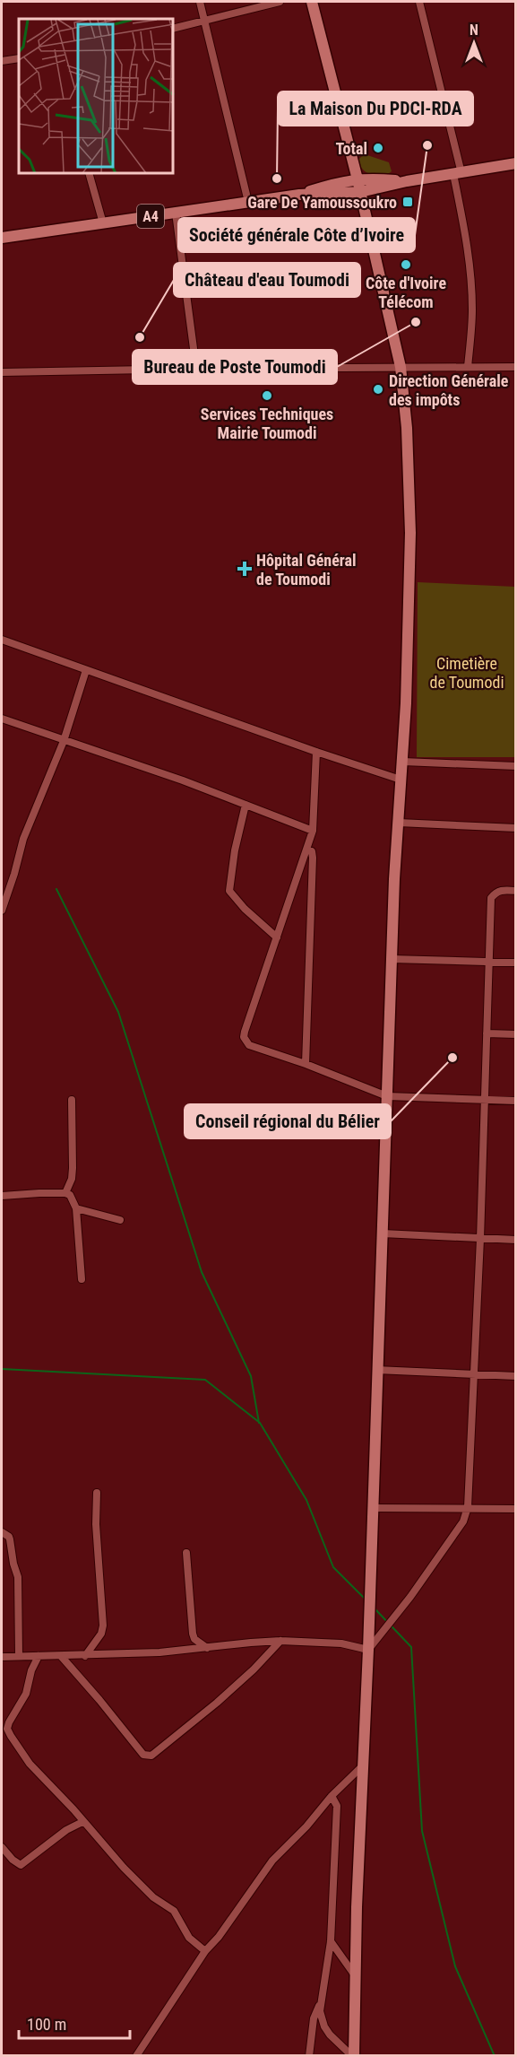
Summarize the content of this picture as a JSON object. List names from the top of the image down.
{
  "streets": {
    "main road": ["A4"]
  },
  "parks": ["Cimetière de Toumodi"],
  "places": {
    "other": [
      "Société générale Côte d’Ivoire",
      "Total",
      "La Maison Du PDCI-RDA",
      "Côte d'Ivoire Télécom",
      "Bureau de Poste Toumodi",
      "Château d'eau Toumodi",
      "Direction Générale des impôts",
      "Services Techniques Mairie Toumodi",
      "Conseil régional du Bélier"
    ],
    "transit": ["Gare De Yamoussoukro"],
    "health": ["Hôpital Général de Toumodi"]
  },
  "scale_bar": "100 m",
  "north": "top"
}
